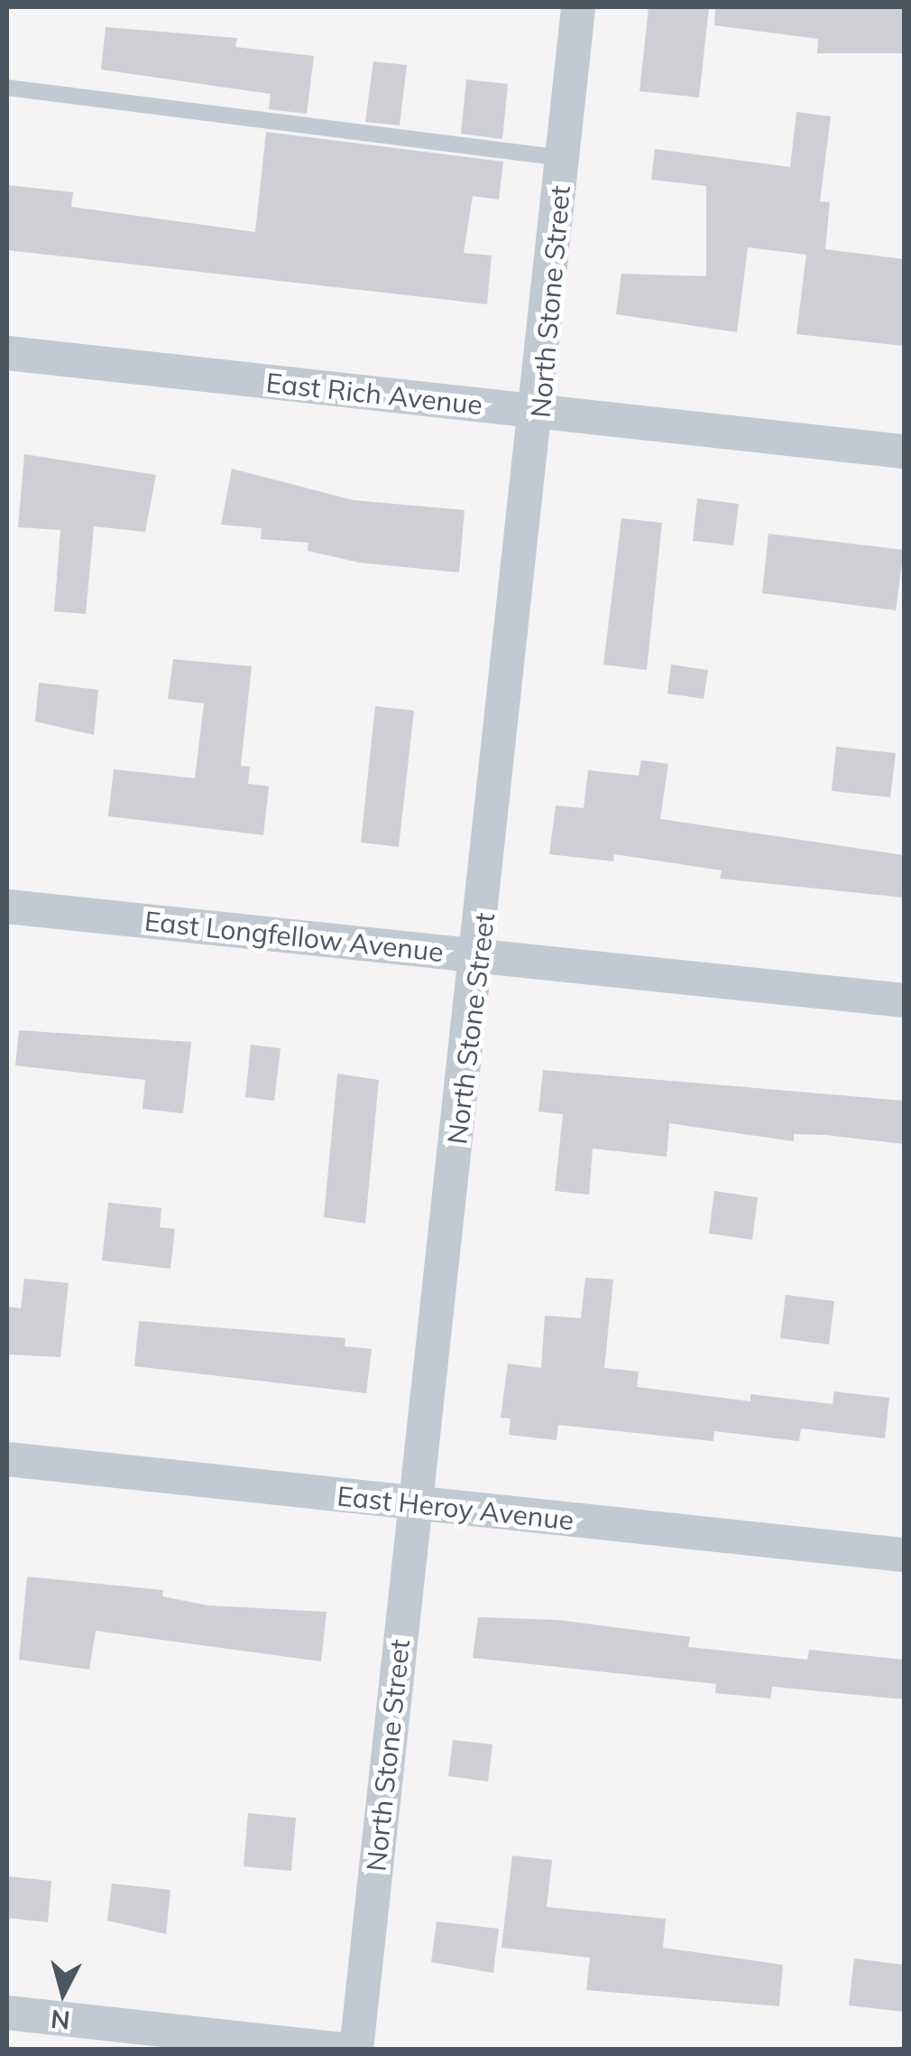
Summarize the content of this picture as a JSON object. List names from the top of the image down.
{
  "streets": {
    "street": [
      "North Stone Street",
      "East Rich Avenue",
      "East Longfellow Avenue",
      "East Heroy Avenue"
    ]
  },
  "crossings": [
    ["North Stone Street", "East Rich Avenue"],
    ["North Stone Street", "East Longfellow Avenue"],
    ["North Stone Street", "East Heroy Avenue"]
  ],
  "north": "bottom"
}
